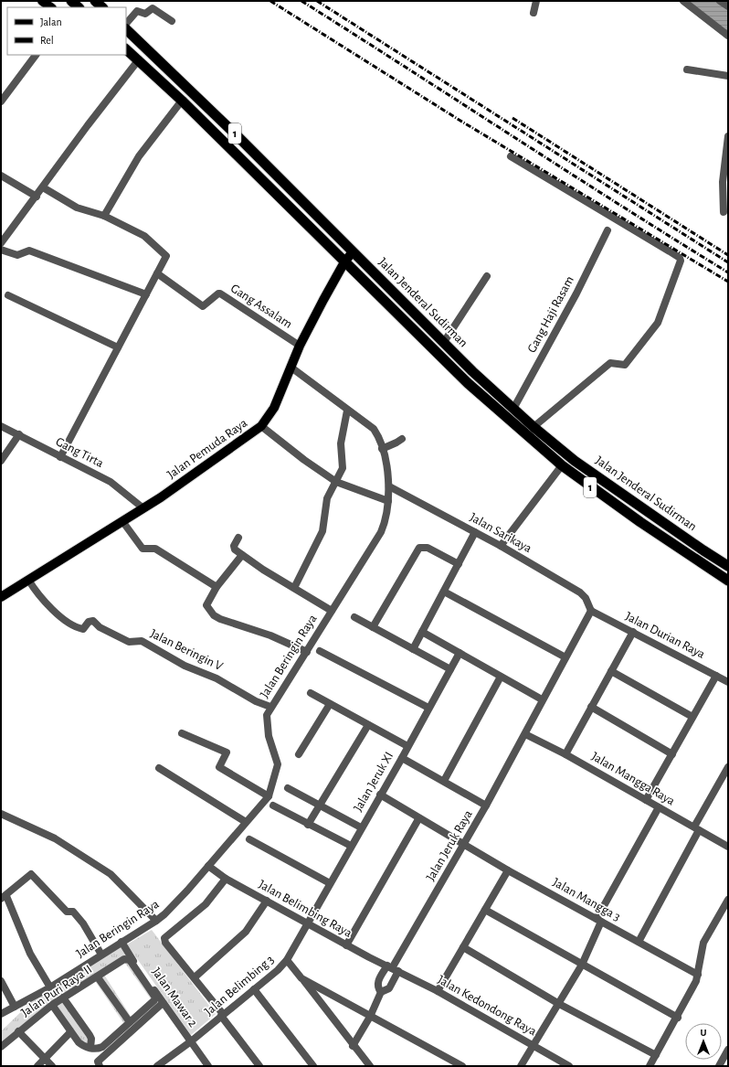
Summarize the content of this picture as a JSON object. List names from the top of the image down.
{
  "streets": {
    "highway": ["1", "Jalan Jenderal Sudirman"],
    "main road": ["Jalan Pemuda Raya"],
    "street": [
      "Gang Assalam",
      "Gang Haji Rasam",
      "Gang Tirta",
      "Jalan Sarikaya",
      "Jalan Durian Raya",
      "Jalan Beringin V",
      "Jalan Beringin Raya",
      "Jalan Mangga Raya",
      "Jalan Jeruk XI",
      "Jalan Jeruk Raya",
      "Jalan Mangga 3",
      "Jalan Belimbing Raya",
      "Jalan Belimbing 3",
      "Jalan Puri Raya II",
      "Jalan Mawar 2",
      "Jalan Kedondong Raya"
    ]
  },
  "crossings": [
    ["Jalan Jenderal Sudirman", "Gang Haji Rasam"],
    ["Jalan Jenderal Sudirman", "Jalan Pemuda Raya"],
    ["Gang Assalam", "Jalan Pemuda Raya"],
    ["Jalan Pemuda Raya", "Gang Tirta"],
    ["Jalan Pemuda Raya", "Jalan Beringin V"],
    ["Jalan Pemuda Raya", "Jalan Beringin Raya"],
    ["Jalan Sarikaya", "Jalan Durian Raya"],
    ["Jalan Sarikaya", "Jalan Beringin Raya"],
    ["Jalan Sarikaya", "Jalan Jeruk Raya"],
    ["Jalan Durian Raya", "Jalan Jeruk Raya"],
    ["Jalan Beringin V", "Jalan Beringin Raya"],
    ["Jalan Beringin Raya", "Jalan Belimbing Raya"],
    ["Jalan Beringin Raya", "Jalan Mawar 2"],
    ["Jalan Mangga Raya", "Jalan Jeruk Raya"],
    ["Jalan Jeruk XI", "Jalan Mangga 3"],
    ["Jalan Jeruk XI", "Jalan Belimbing Raya"],
    ["Jalan Jeruk XI", "Jalan Belimbing 3"],
    ["Jalan Jeruk Raya", "Jalan Mangga 3"],
    ["Jalan Jeruk Raya", "Jalan Belimbing Raya"],
    ["Jalan Jeruk Raya", "Jalan Kedondong Raya"],
    ["Jalan Belimbing Raya", "Jalan Belimbing 3"],
    ["Jalan Belimbing Raya", "Jalan Kedondong Raya"],
    ["Jalan Belimbing 3", "Jalan Mawar 2"]
  ],
  "legend": ["Jalan", "Rel"],
  "north": "top"
}
